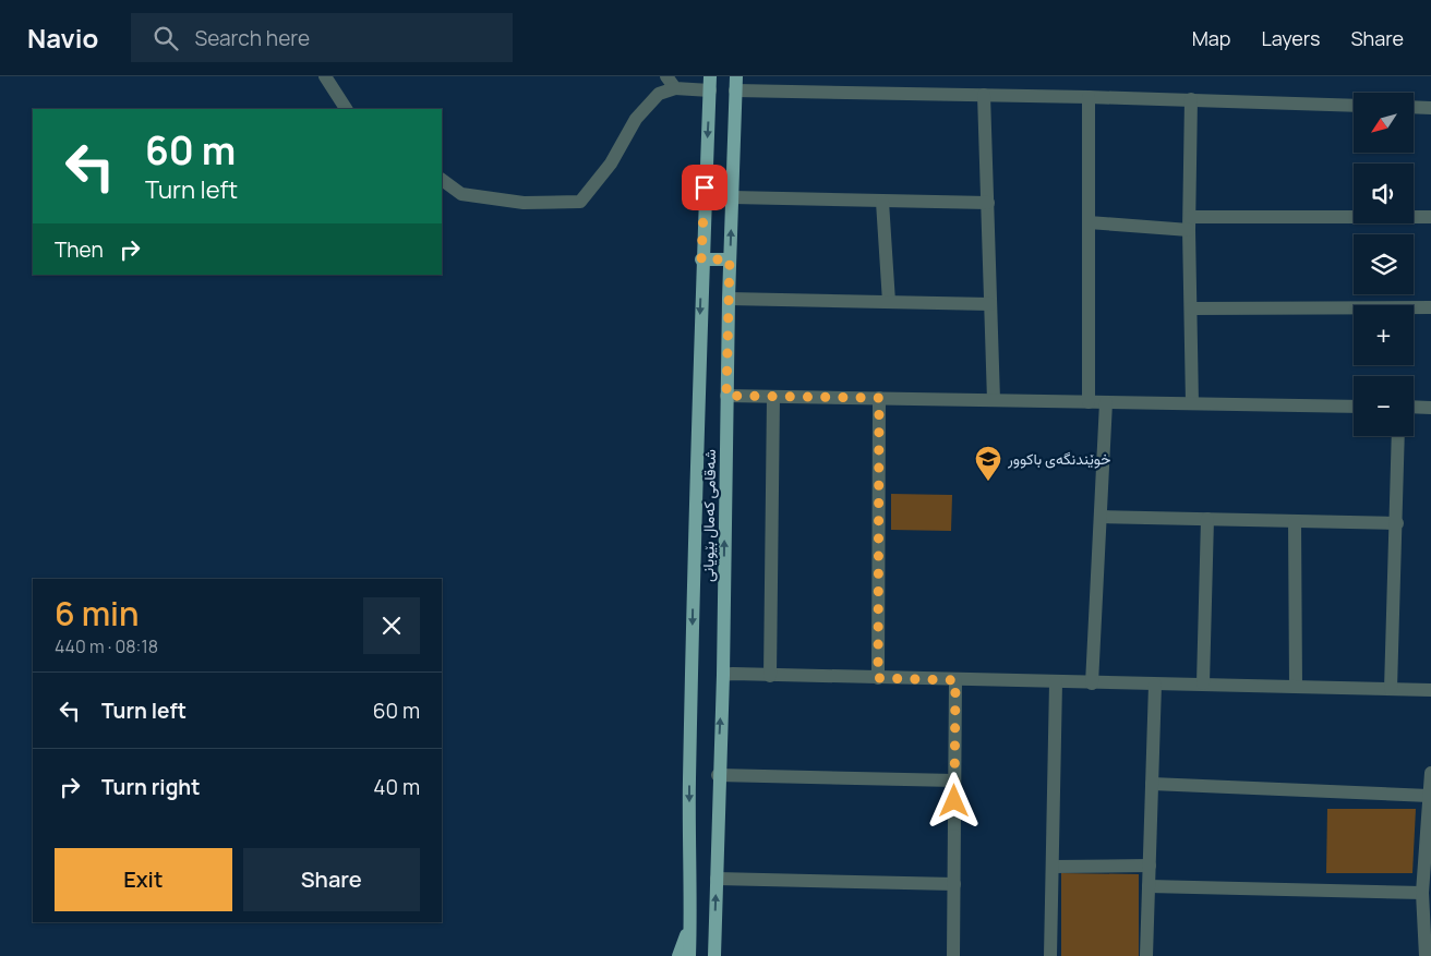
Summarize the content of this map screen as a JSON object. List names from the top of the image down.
{
  "streets": {
    "main road": ["شەقامی کەمال بێویانی"]
  },
  "places": {
    "school or university": ["خوێندنگەی باکوور"]
  },
  "north": "bottom left",
  "page": {
    "header": "Navio",
    "search": "Search here",
    "nav": ["Map", "Layers", "Share"],
    "map_buttons": ["+", "−"],
    "turn": ["60 m", "Turn left"],
    "then": "Then",
    "heading": ["6 min", "440 m · 08:18"],
    "list": [
      {
        "name": "Turn left",
        "value": "60 m"
      },
      {
        "name": "Turn right",
        "value": "40 m"
      }
    ],
    "buttons": ["Exit", "Share"]
  }
}
